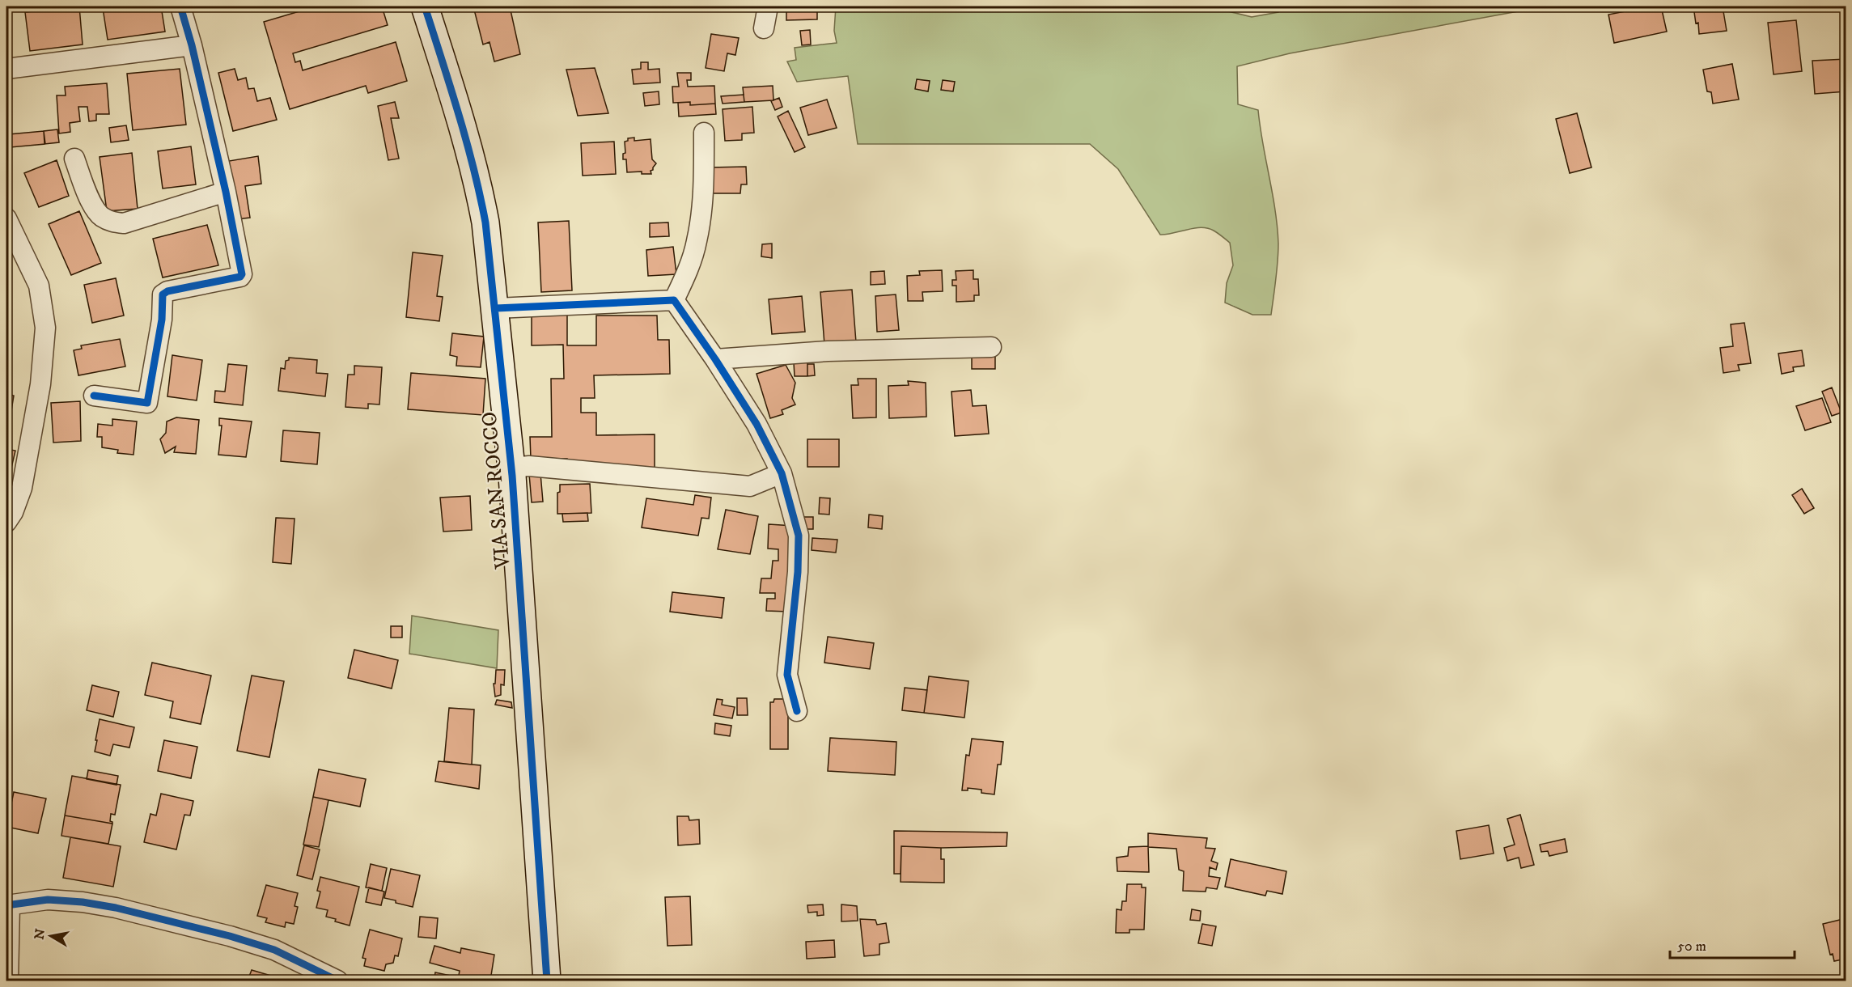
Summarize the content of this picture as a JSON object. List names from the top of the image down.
{
  "streets": {
    "street": ["VIA SAN ROCCO"]
  },
  "scale_bar": "50 m",
  "north": "left"
}
